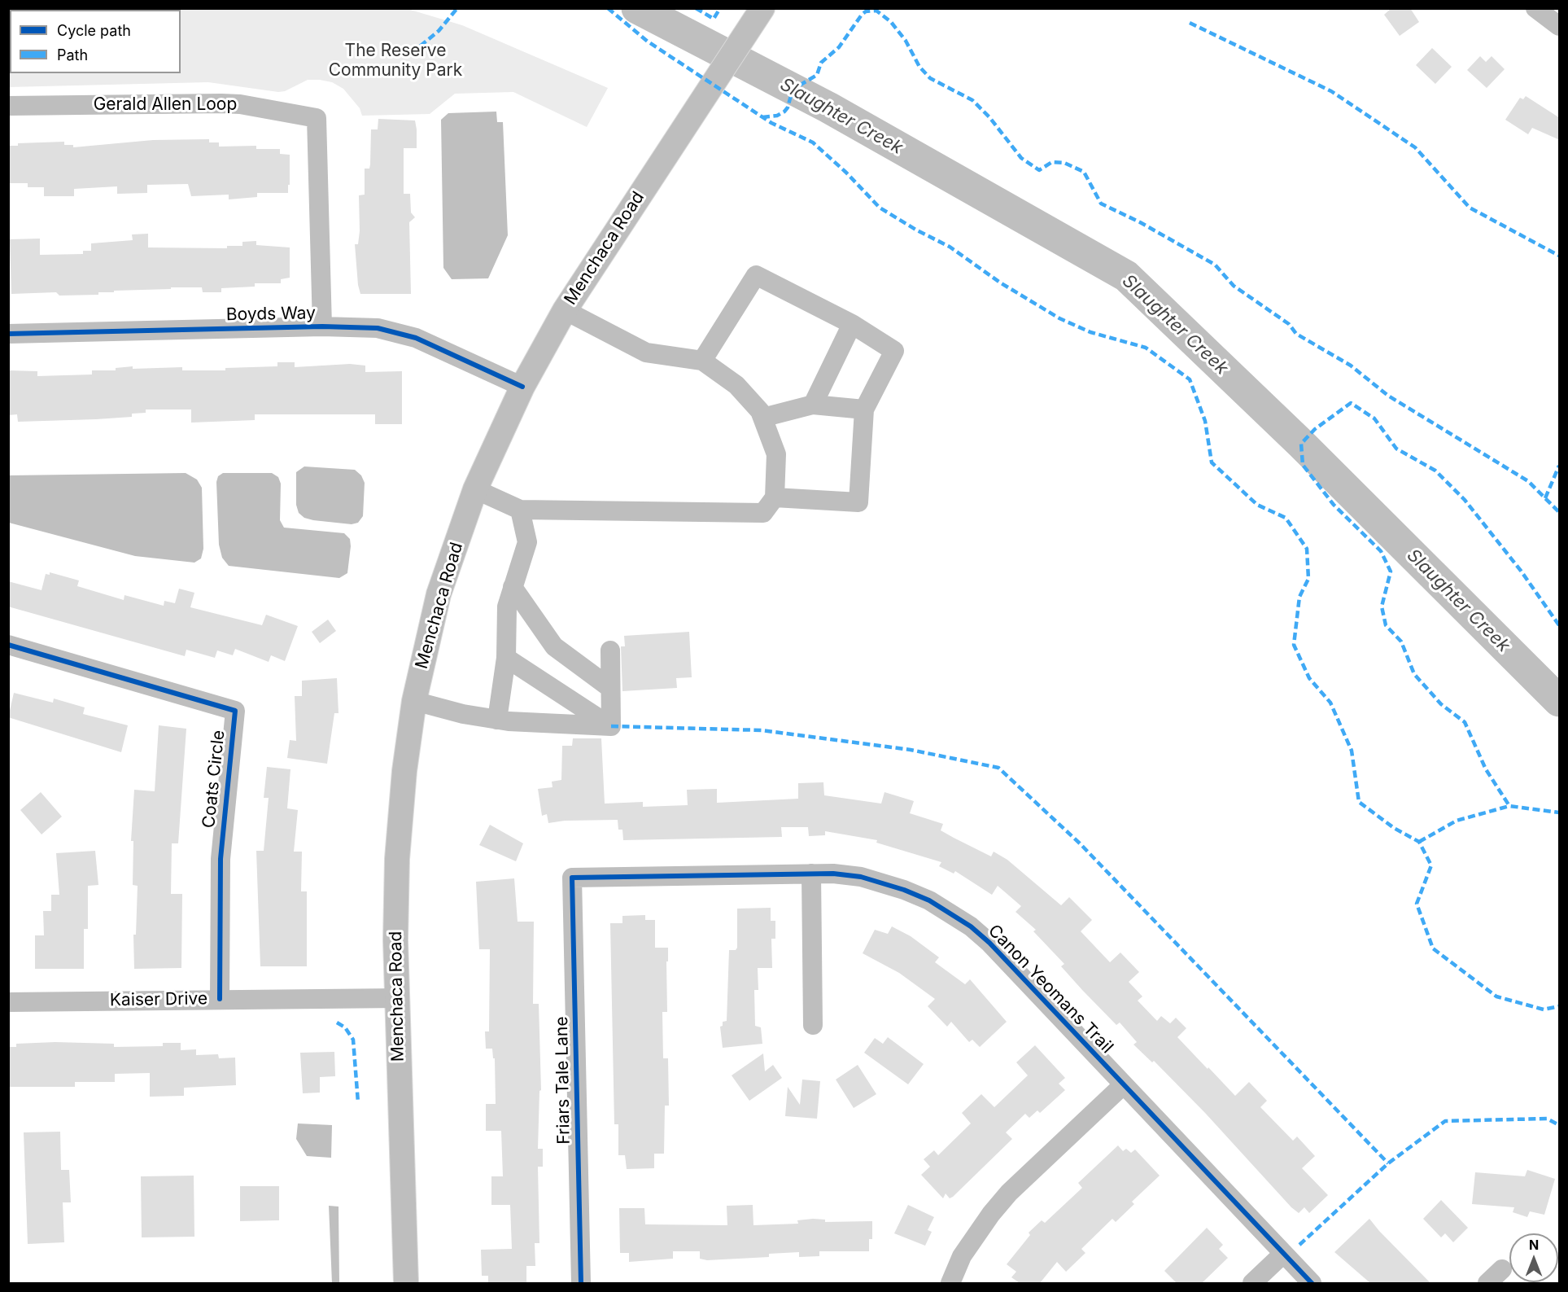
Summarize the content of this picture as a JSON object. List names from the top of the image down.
{
  "streets": {
    "main road": ["Menchaca Road"],
    "street": [
      "Gerald Allen Loop",
      "Boyds Way",
      "Coats Circle",
      "Canon Yeomans Trail",
      "Kaiser Drive",
      "Friars Tale Lane"
    ]
  },
  "crossings": [
    ["Gerald Allen Loop", "Boyds Way"],
    ["Menchaca Road", "Boyds Way"],
    ["Menchaca Road", "Kaiser Drive"],
    ["Coats Circle", "Kaiser Drive"],
    ["Canon Yeomans Trail", "Friars Tale Lane"]
  ],
  "water": ["Slaughter Creek"],
  "parks": ["The Reserve Community Park"],
  "legend": ["Cycle path", "Path"],
  "north": "top"
}
